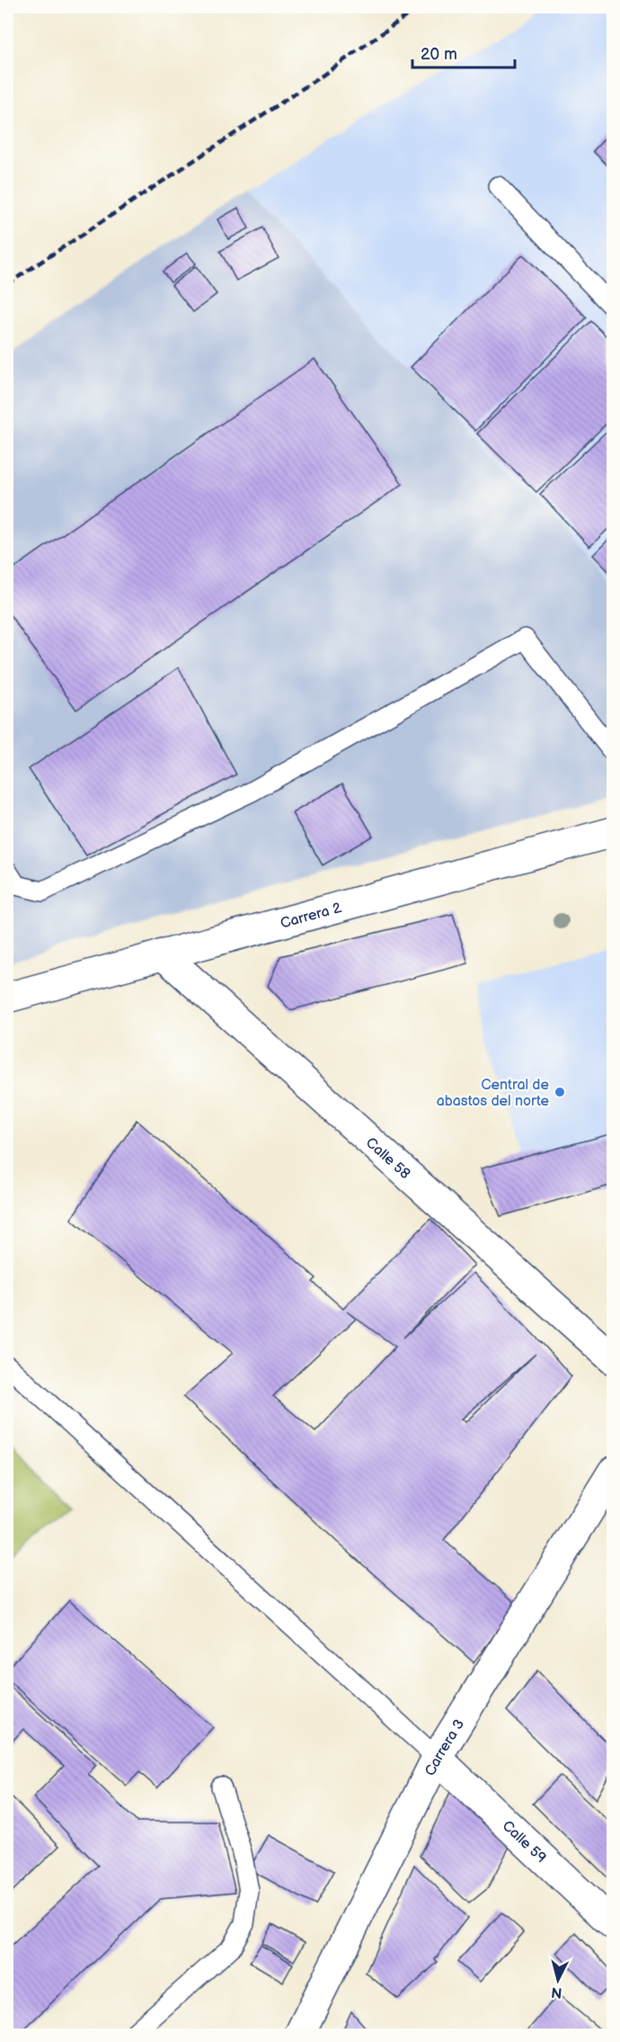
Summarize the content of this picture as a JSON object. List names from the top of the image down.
{
  "streets": {
    "street": [
      "Carrera 2",
      "Calle 58",
      "Carrera 3",
      "Calle 59"
    ]
  },
  "crossings": [
    ["Carrera 2", "Calle 58"],
    ["Carrera 3", "Calle 59"]
  ],
  "places": ["Central de abastos del norte"],
  "scale_bar": "20 m",
  "north": "bottom"
}
